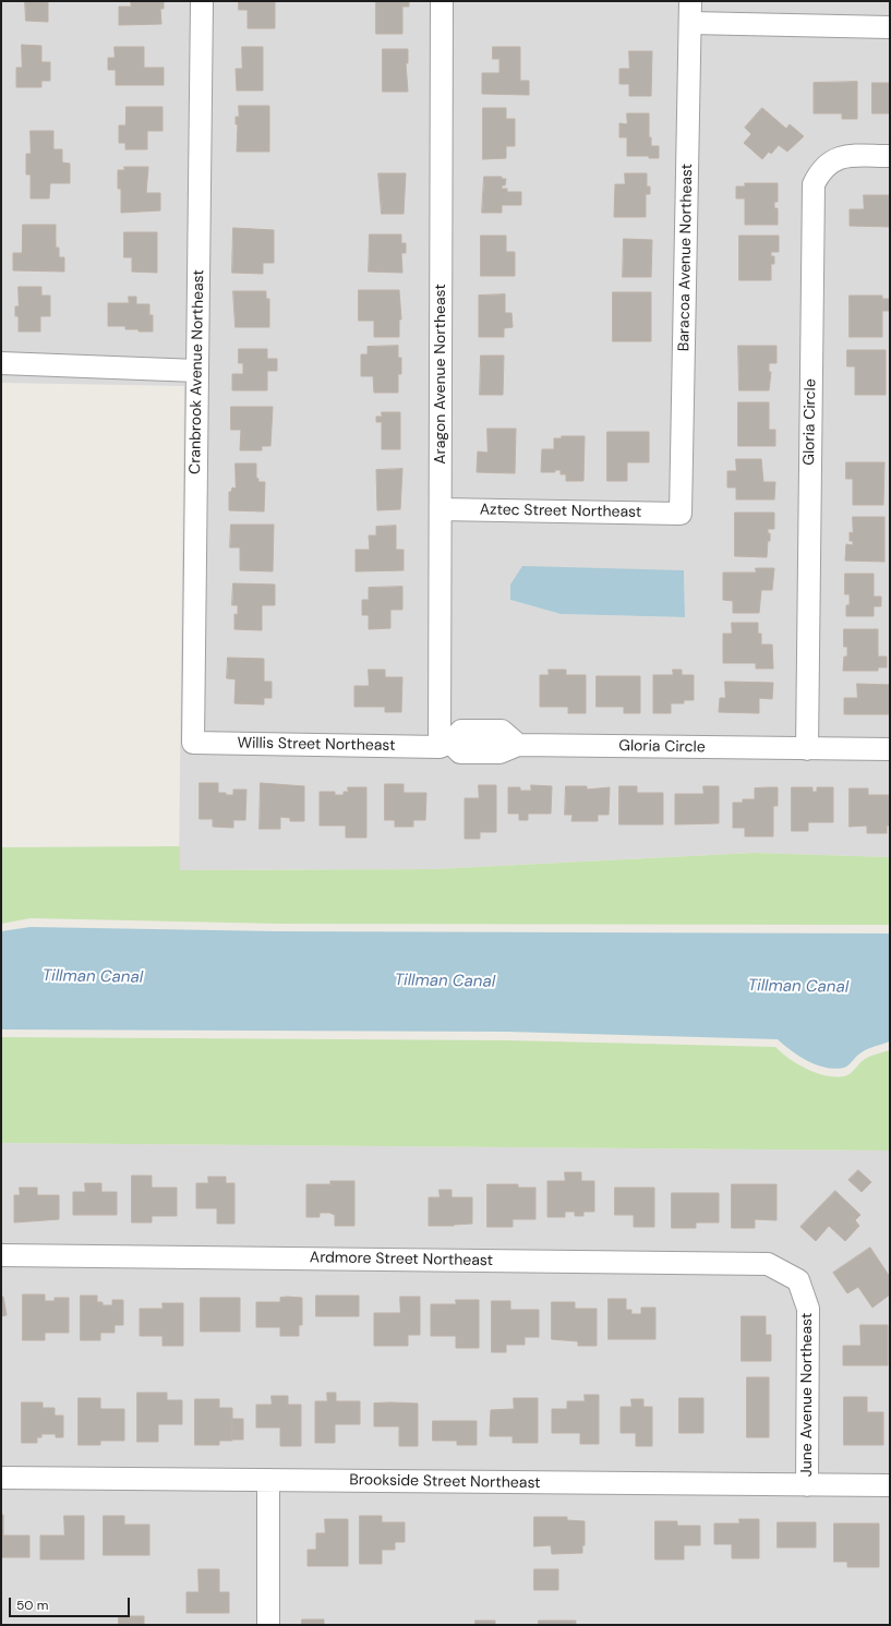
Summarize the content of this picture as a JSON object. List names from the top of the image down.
{
  "streets": {
    "street": [
      "Baracoa Avenue Northeast",
      "Cranbrook Avenue Northeast",
      "Aragon Avenue Northeast",
      "Gloria Circle",
      "Aztec Street Northeast",
      "Willis Street Northeast",
      "Ardmore Street Northeast",
      "June Avenue Northeast",
      "Brookside Street Northeast"
    ]
  },
  "crossings": [
    ["Baracoa Avenue Northeast", "Aztec Street Northeast"],
    ["Cranbrook Avenue Northeast", "Willis Street Northeast"],
    ["Aragon Avenue Northeast", "Gloria Circle"],
    ["Aragon Avenue Northeast", "Aztec Street Northeast"],
    ["Aragon Avenue Northeast", "Willis Street Northeast"],
    ["Gloria Circle", "Willis Street Northeast"],
    ["Ardmore Street Northeast", "June Avenue Northeast"],
    ["June Avenue Northeast", "Brookside Street Northeast"]
  ],
  "water": ["Tillman Canal"],
  "scale_bar": "50 m"
}
